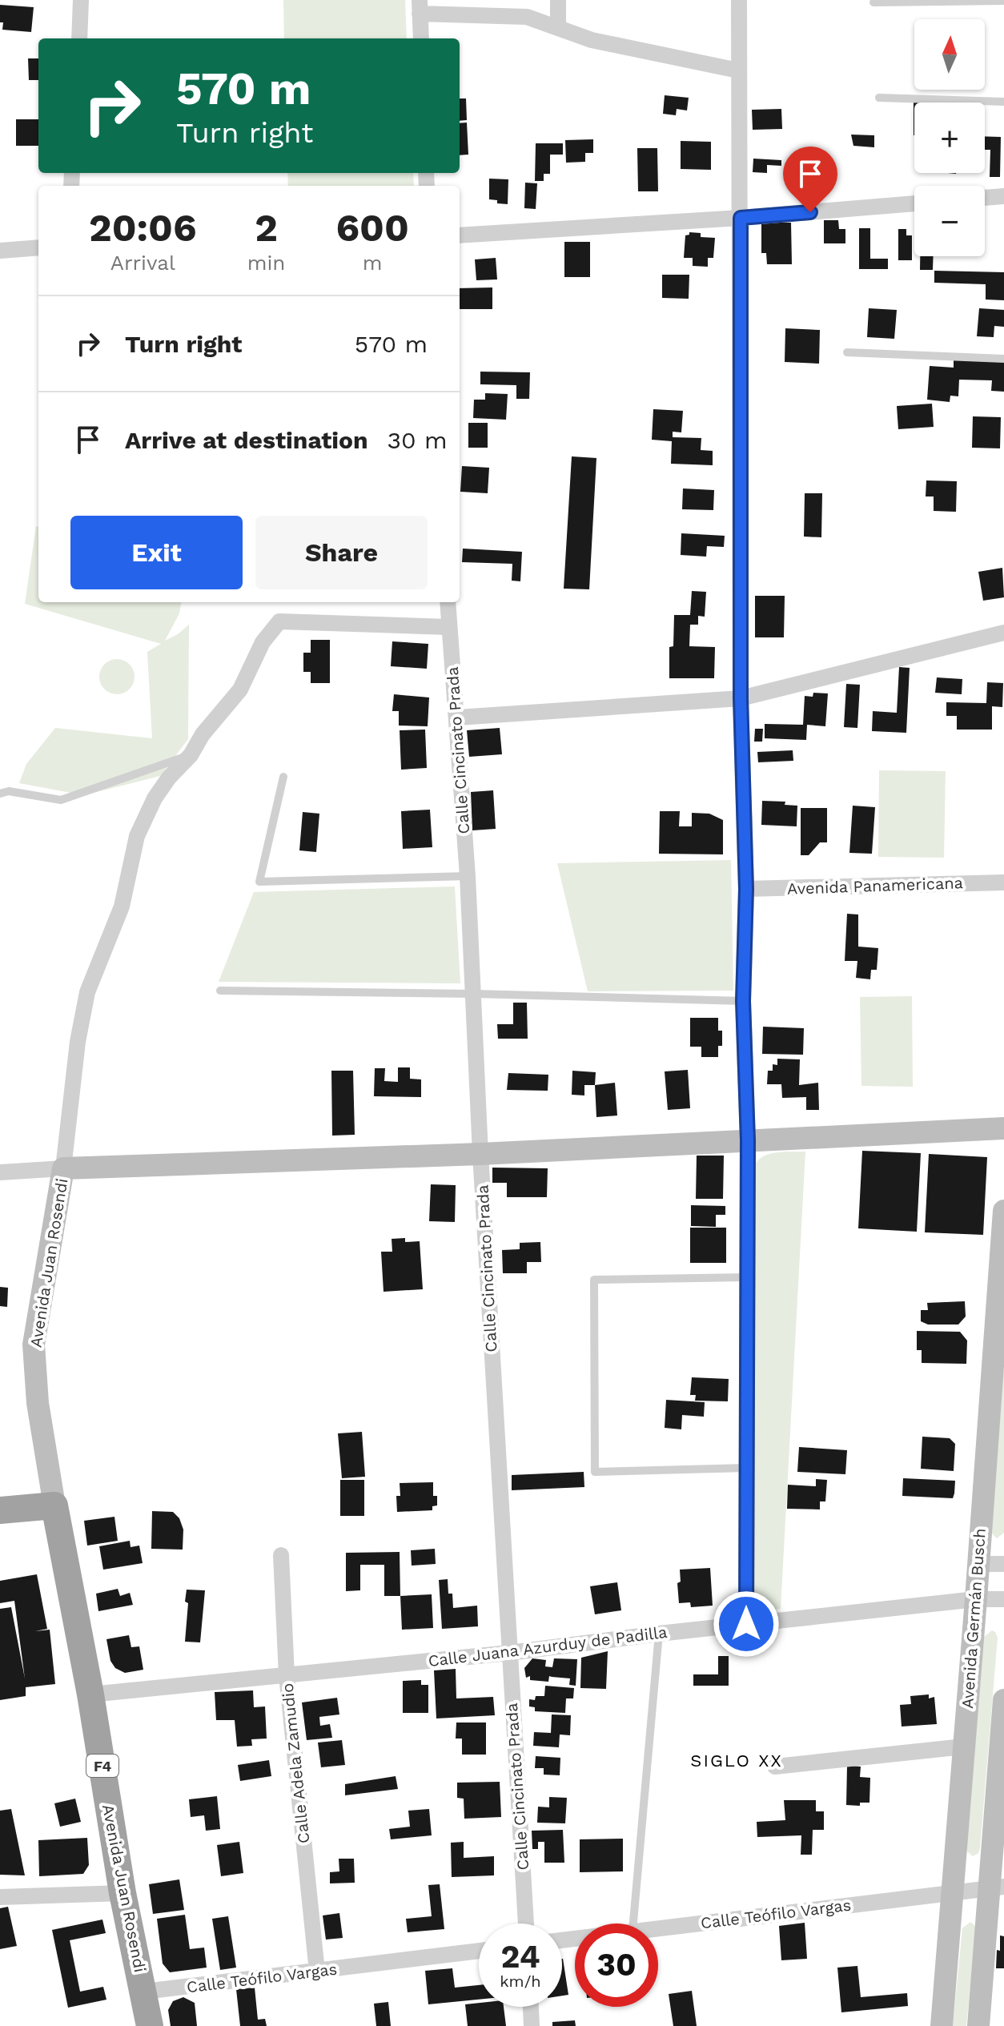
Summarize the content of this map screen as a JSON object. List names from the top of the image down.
{
  "streets": {
    "highway": ["Avenida Juan Rosendi", "F4"],
    "main road": ["Avenida Germán Busch"],
    "street": [
      "Calle Cincinato Prada",
      "Avenida Panamericana",
      "Calle Juana Azurduy de Padilla",
      "Calle Adela Zamudio",
      "Calle Teófilo Vargas"
    ]
  },
  "crossings": [
    ["Calle Cincinato Prada", "Avenida Juan Rosendi"],
    ["Calle Cincinato Prada", "Calle Juana Azurduy de Padilla"],
    ["Avenida Juan Rosendi", "Calle Juana Azurduy de Padilla"],
    ["Avenida Juan Rosendi", "Calle Teófilo Vargas"],
    ["Avenida Germán Busch", "Calle Juana Azurduy de Padilla"],
    ["Avenida Germán Busch", "Calle Teófilo Vargas"],
    ["Calle Juana Azurduy de Padilla", "Calle Adela Zamudio"],
    ["Calle Adela Zamudio", "Calle Teófilo Vargas"]
  ],
  "districts": ["SIGLO XX"],
  "north": "top",
  "page": {
    "map_buttons": ["+", "−"],
    "turn": ["570 m", "Turn right"],
    "eta": [
      "20:06",
      "Arrival",
      "2",
      "min",
      "600",
      "m"
    ],
    "list": [
      {
        "name": "Turn right",
        "value": "570 m"
      },
      {
        "name": "Arrive at destination",
        "value": "30 m"
      }
    ],
    "buttons": ["Exit", "Share"],
    "speed": "24 km/h",
    "limit": "30"
  }
}
